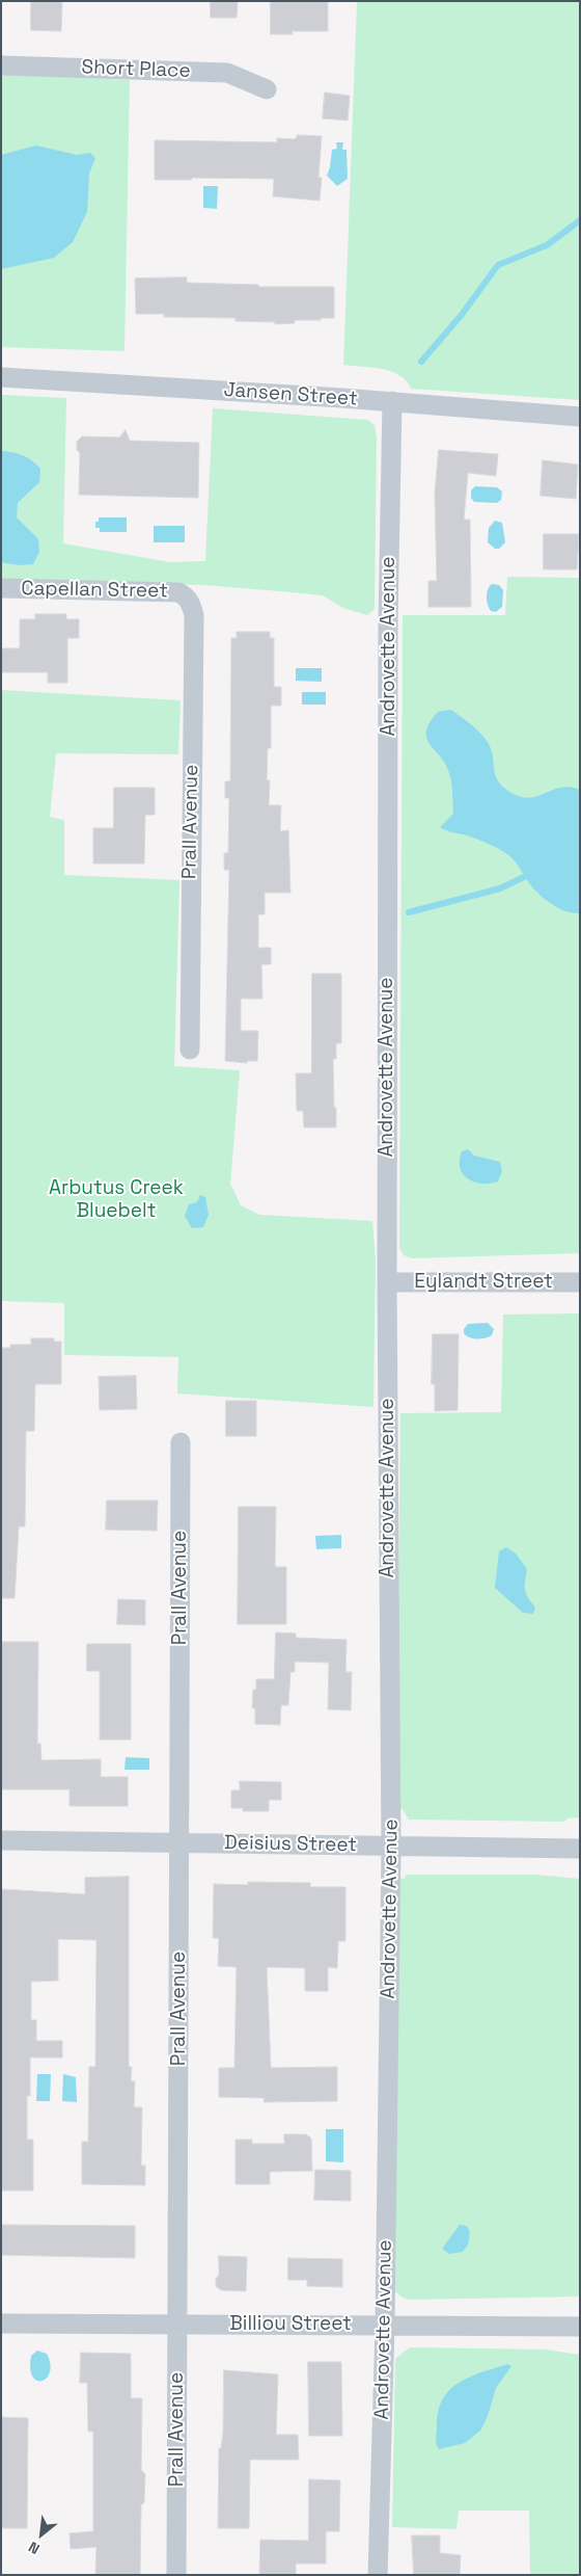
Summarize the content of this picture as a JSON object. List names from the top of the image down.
{
  "streets": {
    "street": [
      "Short Place",
      "Jansen Street",
      "Capellan Street",
      "Androvette Avenue",
      "Prall Avenue",
      "Eylandt Street",
      "Deisius Street",
      "Billiou Street"
    ]
  },
  "crossings": [
    ["Jansen Street", "Androvette Avenue"],
    ["Capellan Street", "Prall Avenue"],
    ["Androvette Avenue", "Eylandt Street"],
    ["Androvette Avenue", "Deisius Street"],
    ["Androvette Avenue", "Billiou Street"],
    ["Prall Avenue", "Deisius Street"],
    ["Prall Avenue", "Billiou Street"]
  ],
  "parks": ["Arbutus Creek Bluebelt"],
  "north": "bottom left"
}
